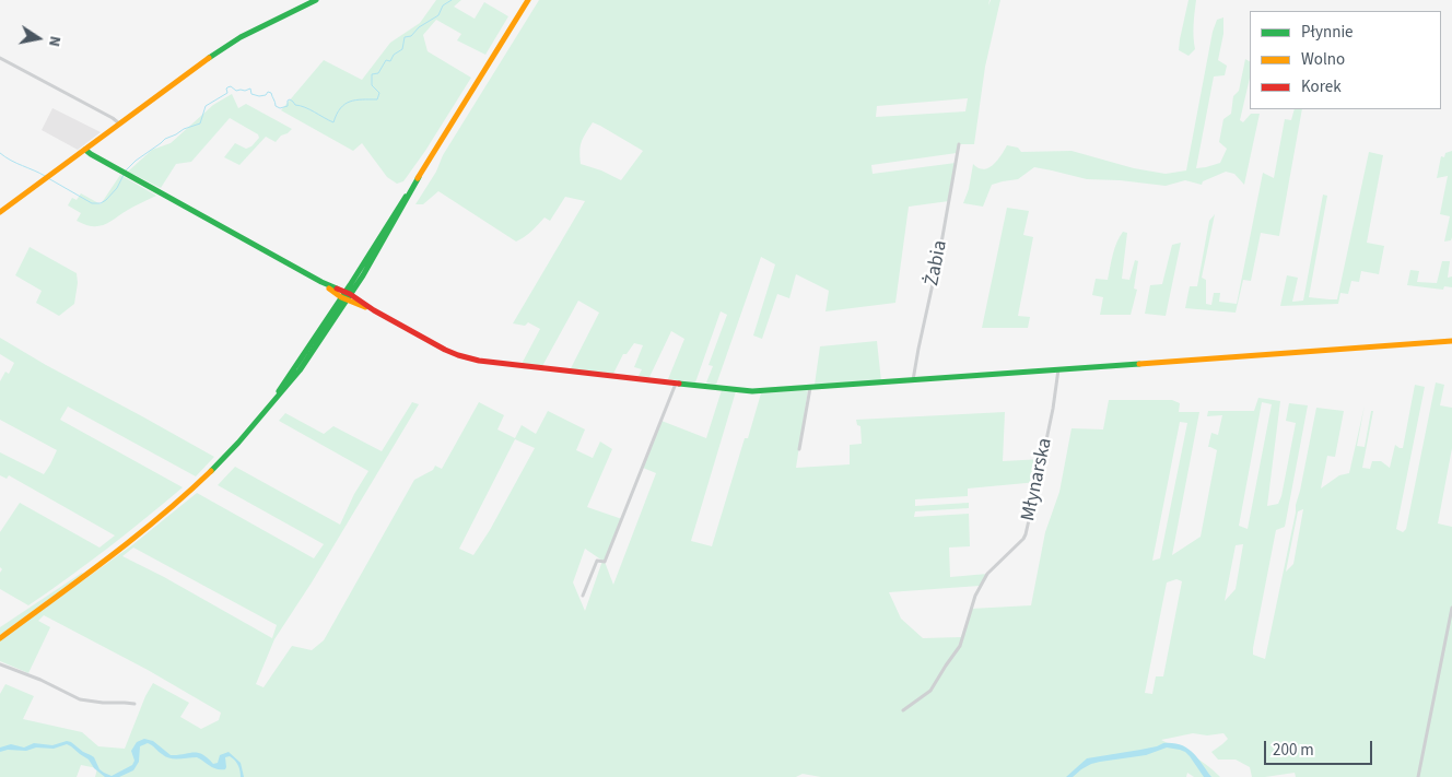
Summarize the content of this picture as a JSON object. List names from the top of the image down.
{
  "streets": {
    "street": ["Żabia", "Młynarska"]
  },
  "legend": ["Płynnie", "Wolno", "Korek"],
  "scale_bar": "200 m",
  "north": "right"
}
